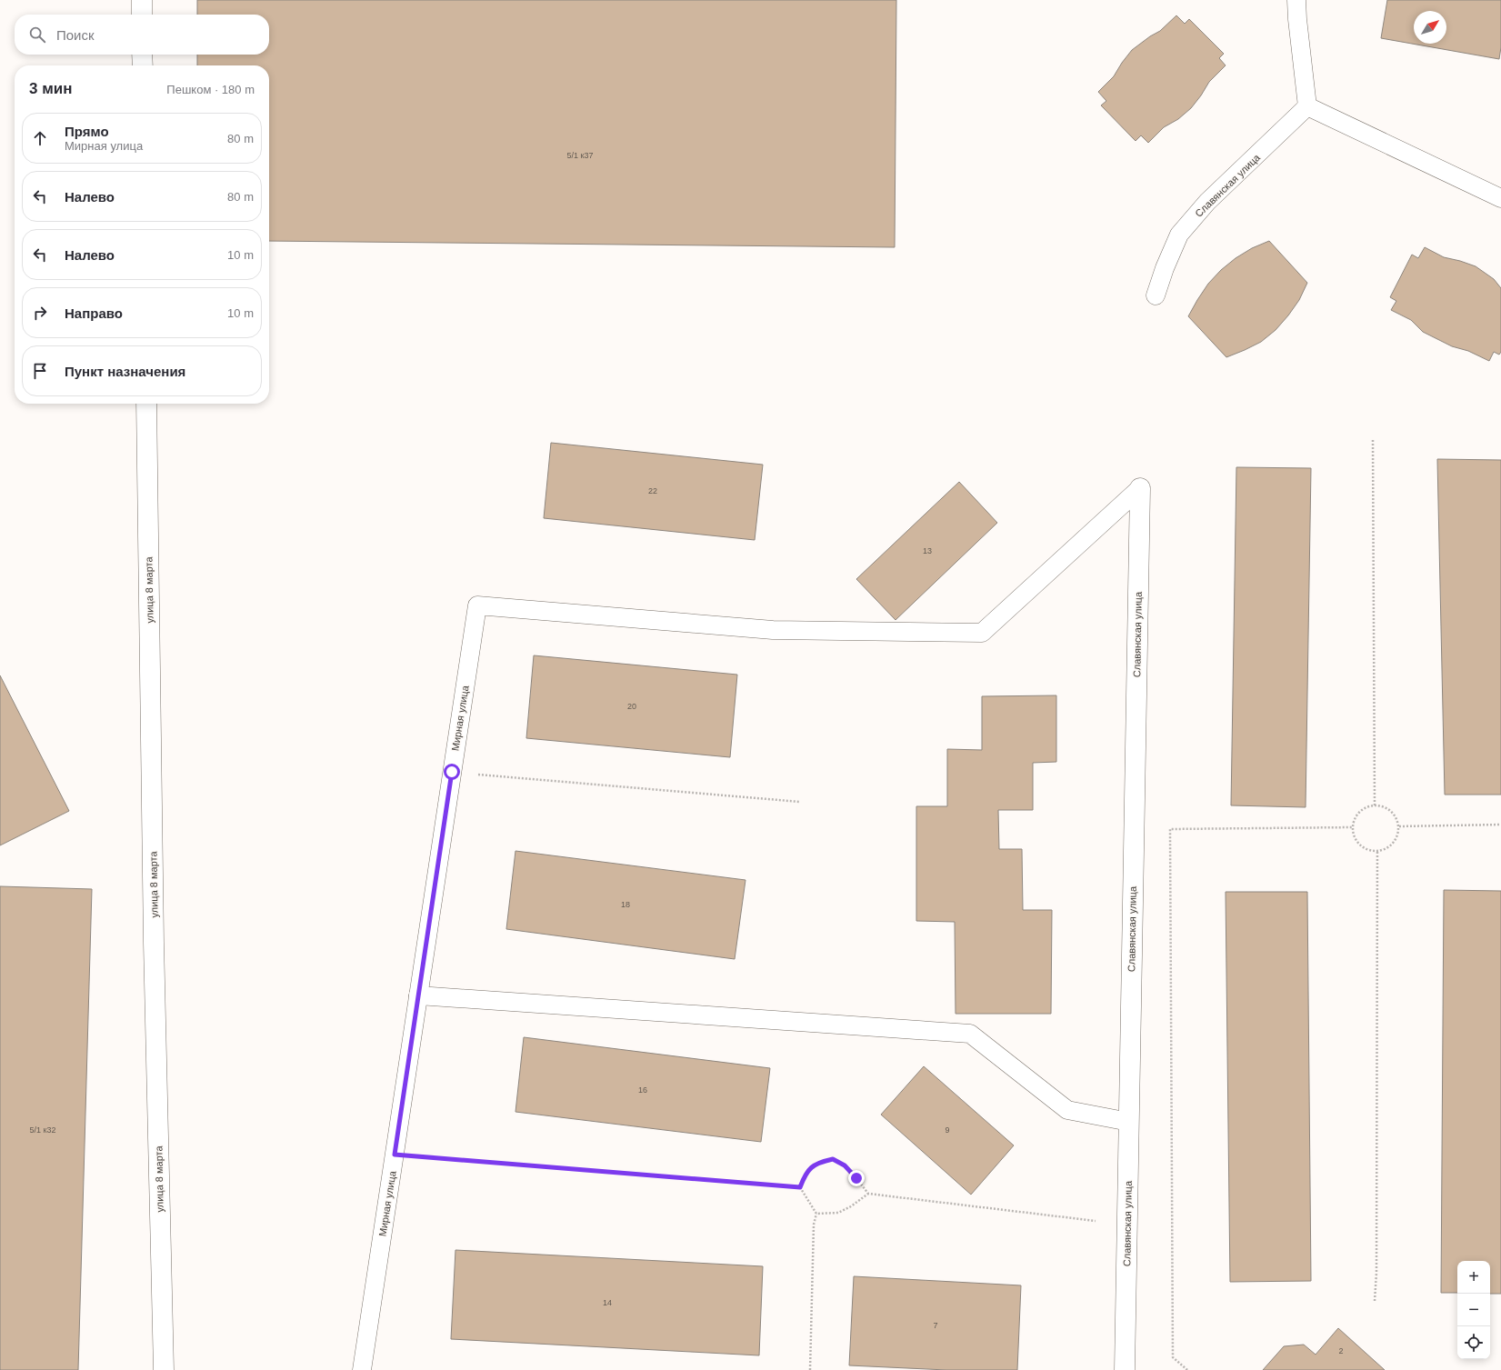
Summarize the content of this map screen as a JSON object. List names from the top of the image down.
{
  "streets": {
    "street": ["Славянская улица", "улица 8 марта"],
    "lane": ["Мирная улица"]
  },
  "crossings": [
    ["Славянская улица", "Мирная улица"]
  ],
  "house_numbers": [
    "5/1 к37",
    "22",
    "13",
    "20",
    "18",
    "16",
    "5/1 к32",
    "9",
    "14",
    "7",
    "2"
  ],
  "north": "top right",
  "page": {
    "search": "Поиск",
    "heading": ["3 мин", "Пешком · 180 m"],
    "list": [
      ["Прямо", "Мирная улица", "80 m"],
      ["Налево", "80 m"],
      ["Налево", "10 m"],
      ["Направо", "10 m"],
      "Пункт назначения"
    ],
    "map_buttons": ["+", "−"]
  }
}
